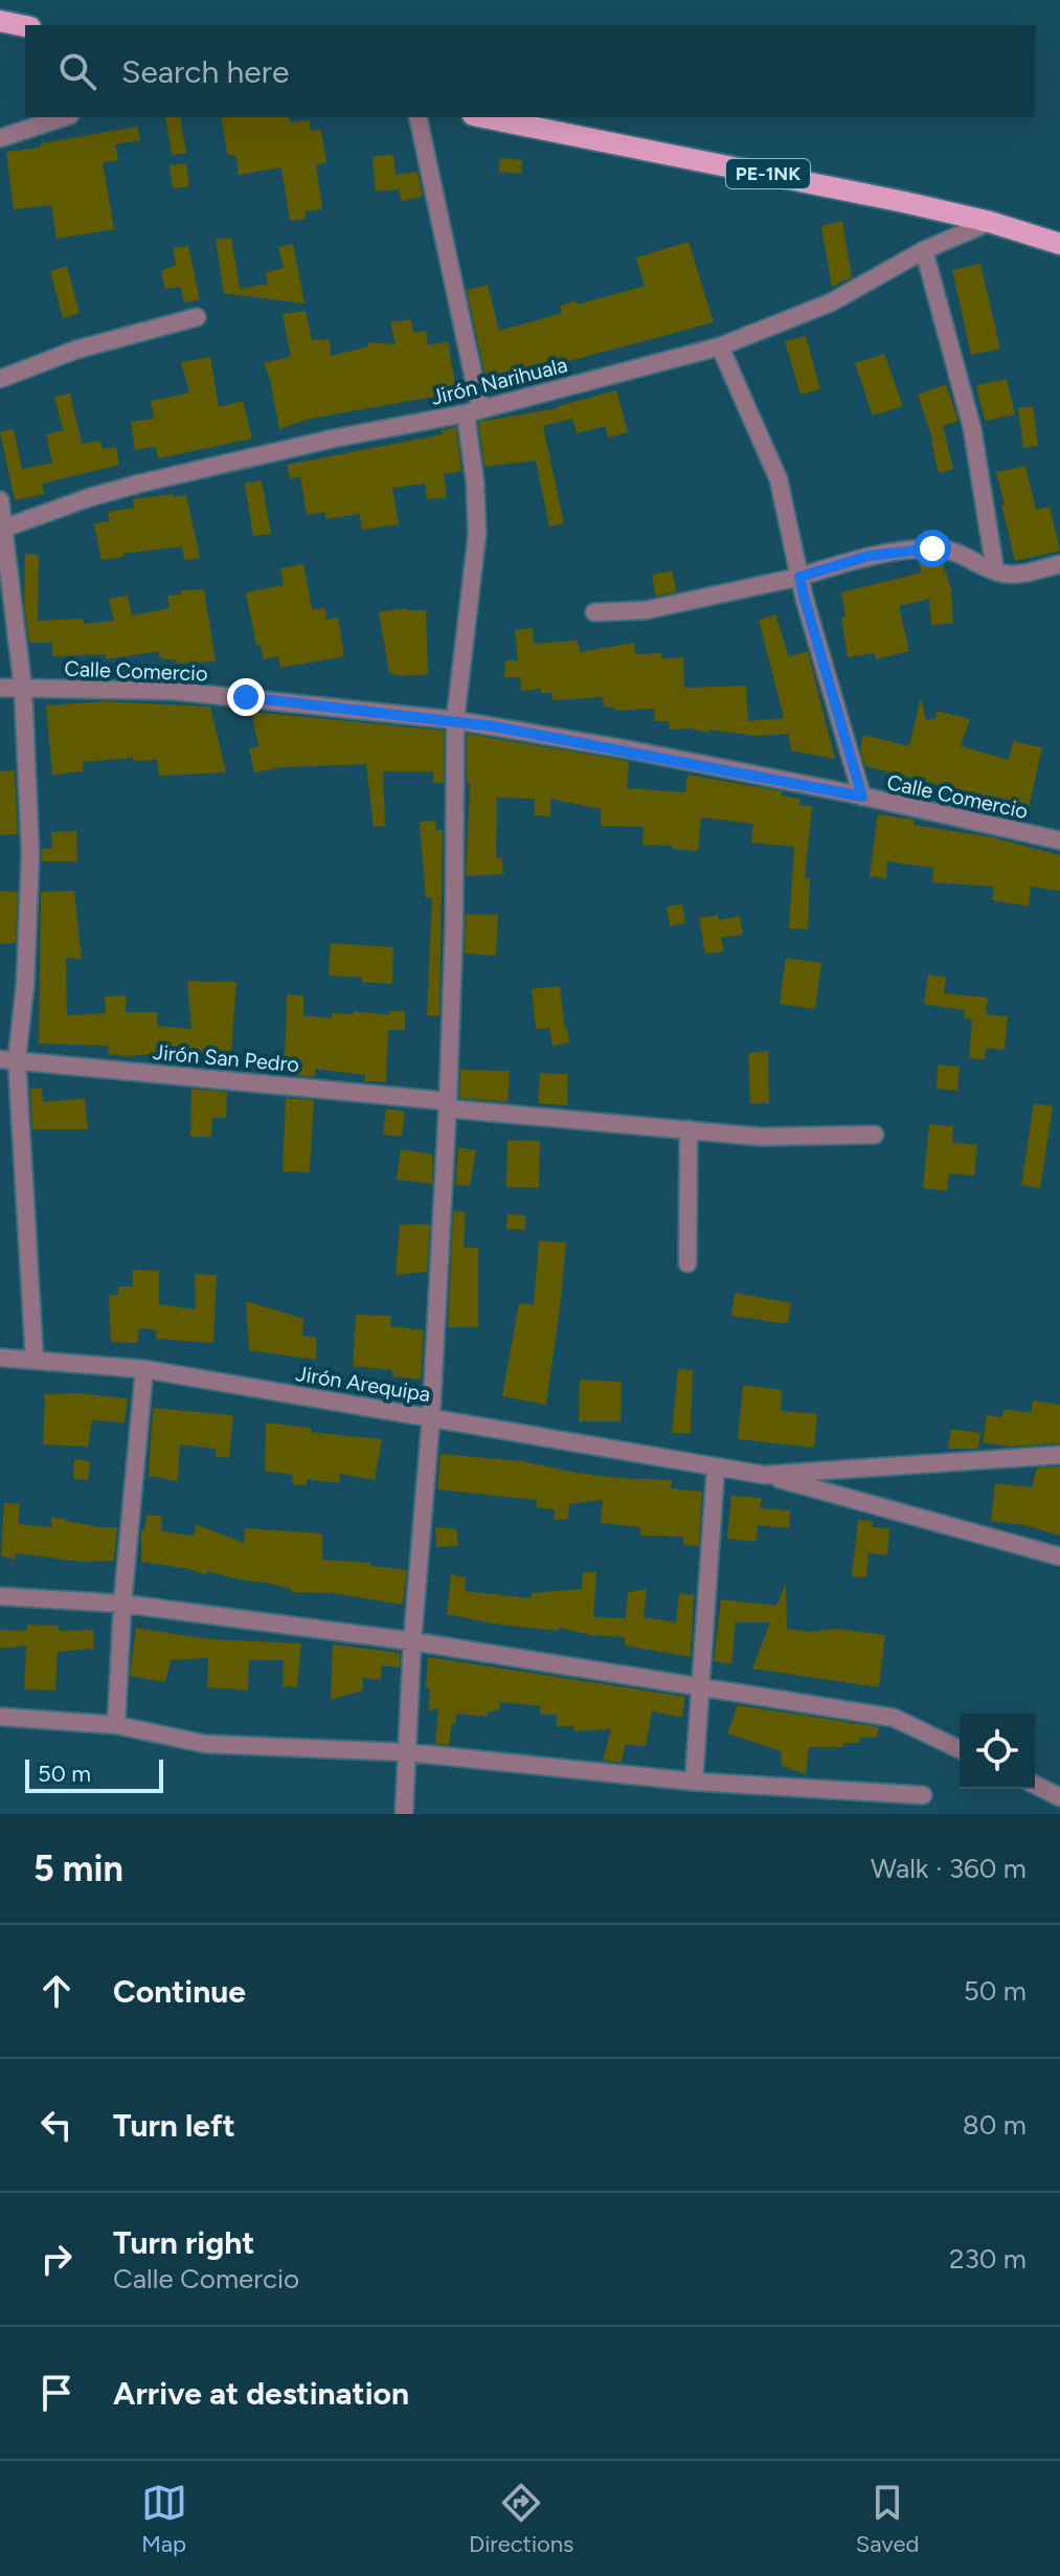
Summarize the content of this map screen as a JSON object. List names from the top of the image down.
{
  "streets": {
    "main road": ["PE-1NK"],
    "street": [
      "Jirón Narihuala",
      "Calle Comercio",
      "Jirón San Pedro",
      "Jirón Arequipa"
    ]
  },
  "crossings": [
    ["PE-1NK", "Jirón Narihuala"]
  ],
  "scale_bar": "50 m",
  "page": {
    "search": "Search here",
    "scale": "50 m",
    "heading": ["5 min", "Walk · 360 m"],
    "list": [
      ["Continue", "50 m"],
      ["Turn left", "80 m"],
      ["Turn right", "Calle Comercio", "230 m"],
      "Arrive at destination"
    ],
    "nav": ["Map", "Directions", "Saved"]
  }
}
